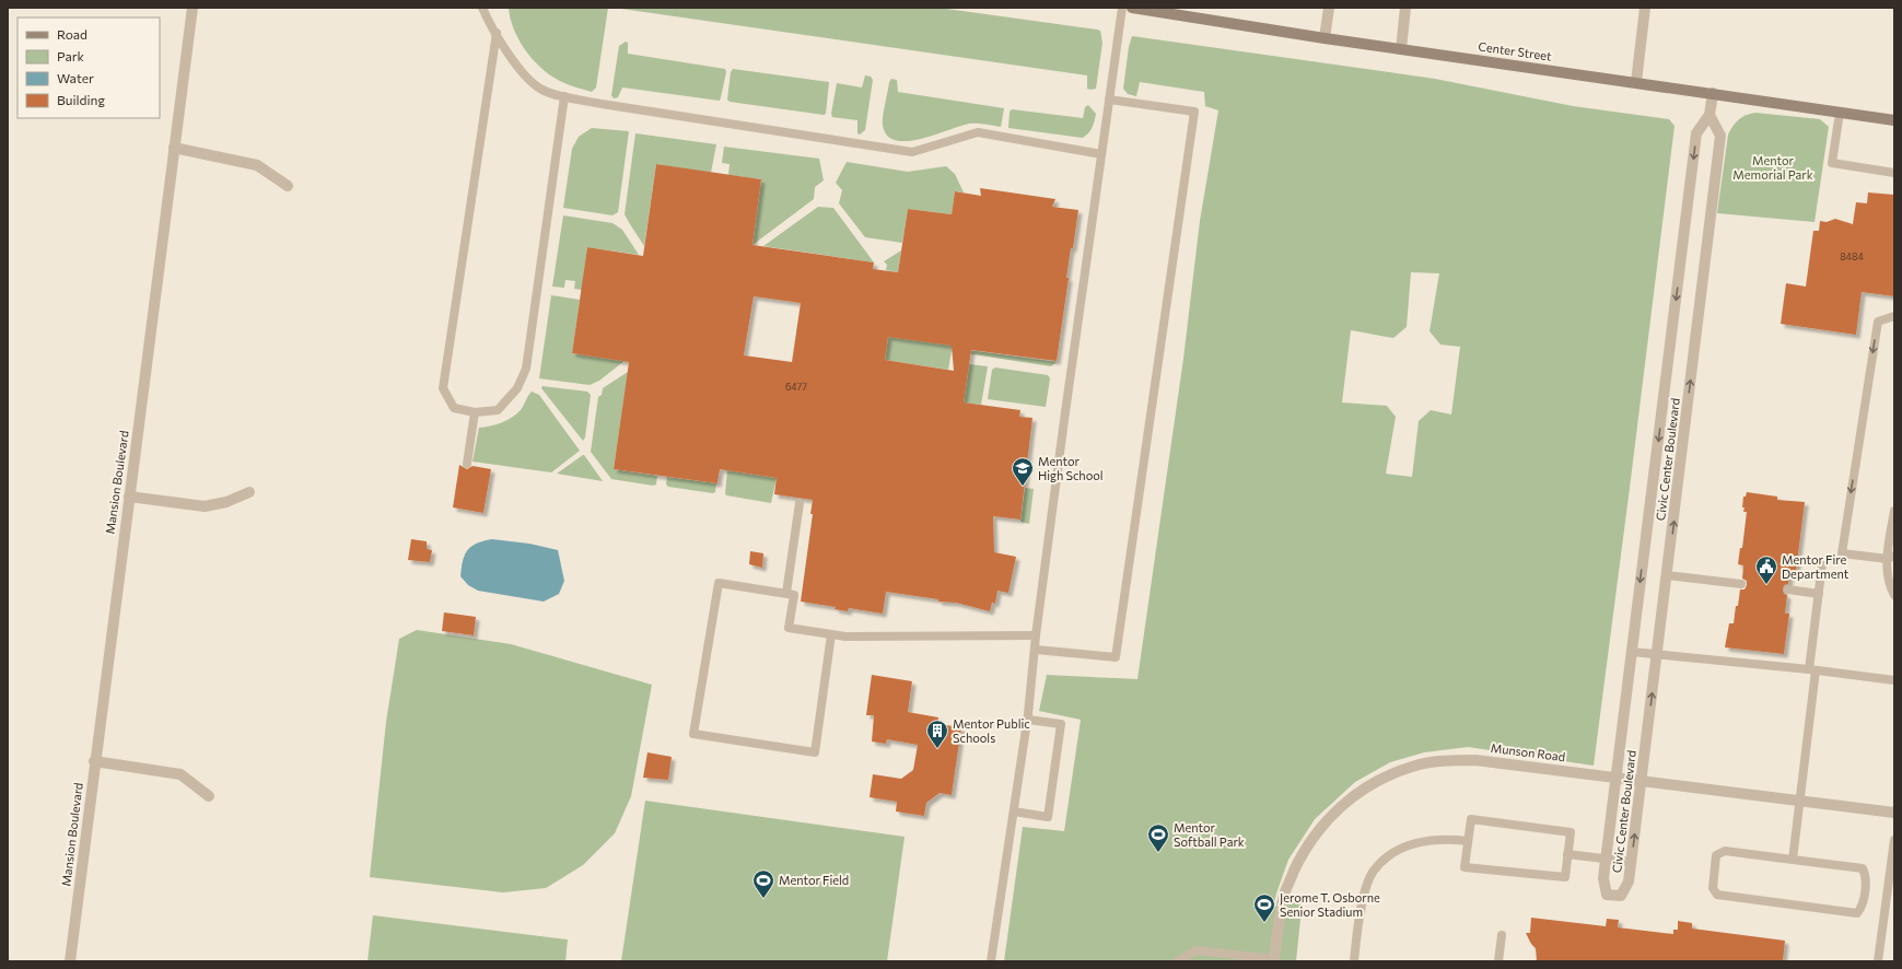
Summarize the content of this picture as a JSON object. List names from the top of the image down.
{
  "streets": {
    "main road": ["Center Street"],
    "street": ["Civic Center Boulevard", "Mansion Boulevard", "Munson Road"]
  },
  "crossings": [
    ["Center Street", "Civic Center Boulevard"],
    ["Civic Center Boulevard", "Munson Road"]
  ],
  "parks": ["Mentor Memorial Park"],
  "places": {
    "school or university": ["Mentor High School"],
    "public building": ["Mentor Fire Department"],
    "building": ["Mentor Public Schools"],
    "sports": ["Mentor Softball Park", "Mentor Field", "Jerome T. Osborne Senior Stadium"]
  },
  "house_numbers": ["8484", "6477"],
  "legend": [
    "Road",
    "Park",
    "Water",
    "Building"
  ]
}
